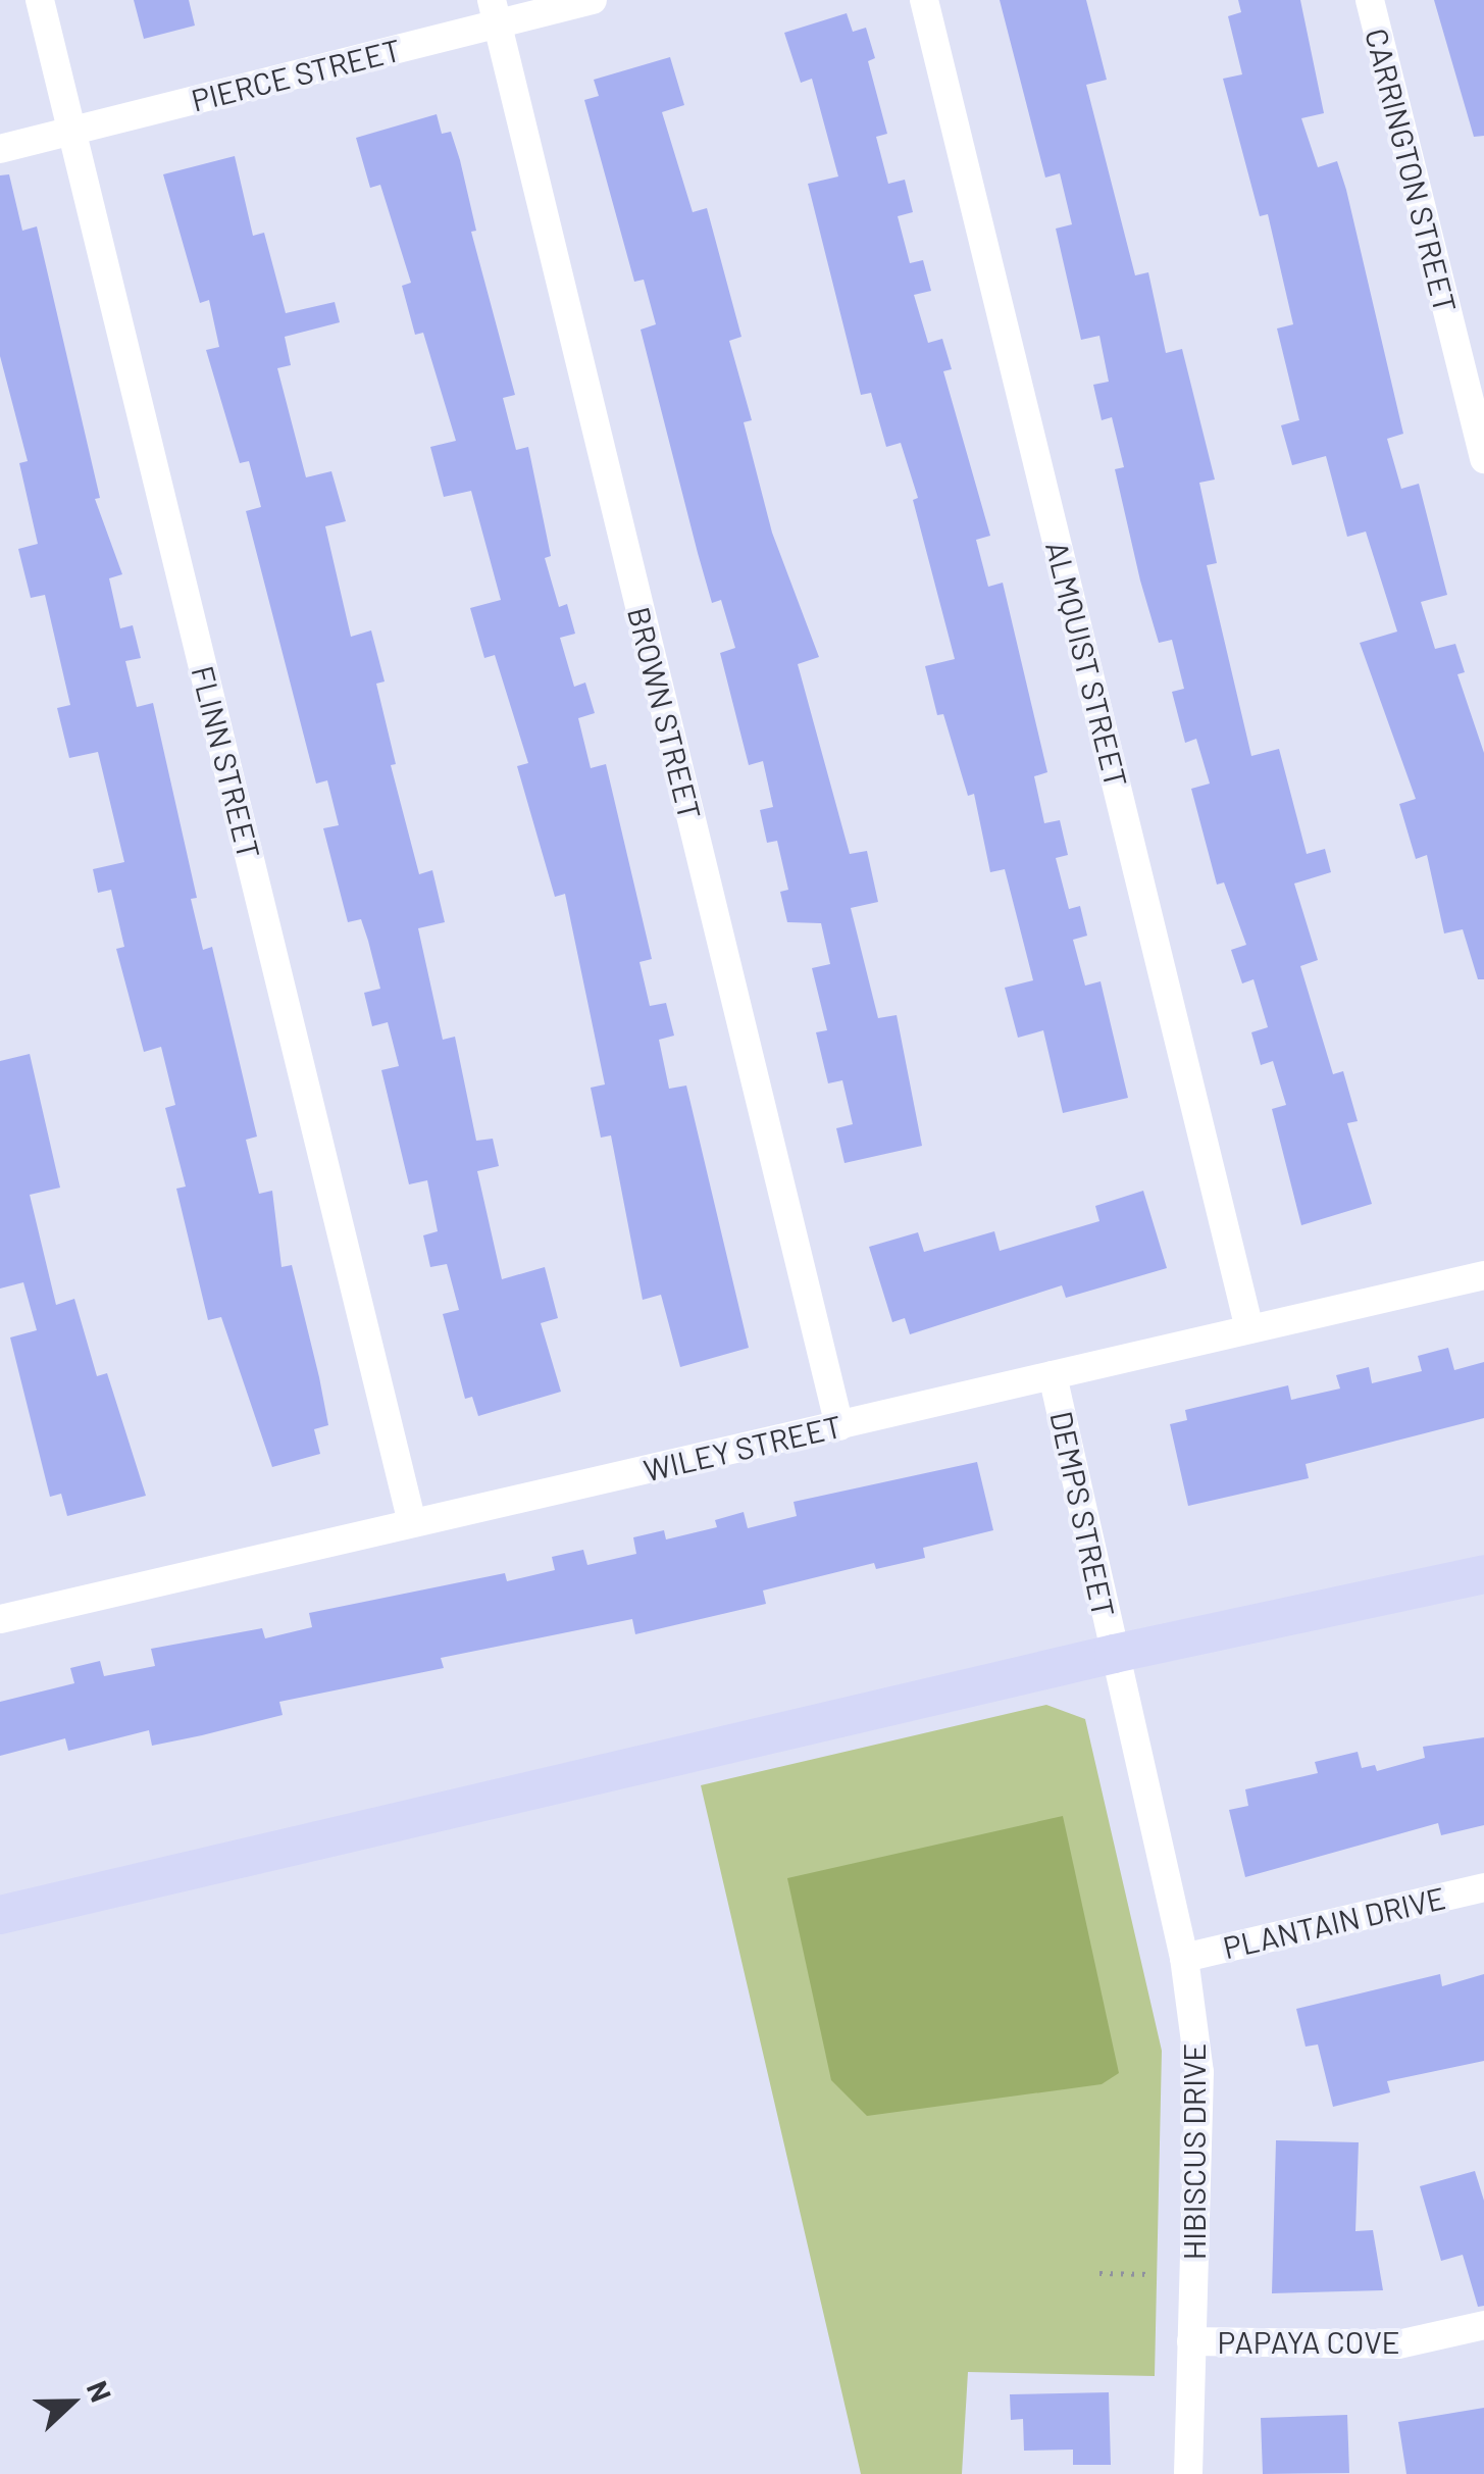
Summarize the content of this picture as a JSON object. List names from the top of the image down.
{
  "streets": {
    "street": [
      "PIERCE STREET",
      "CARRINGTON STREET",
      "ALMQUIST STREET",
      "BROWN STREET",
      "FLINN STREET",
      "WILEY STREET",
      "DEMPS STREET",
      "PLANTAIN DRIVE",
      "HIBISCUS DRIVE",
      "PAPAYA COVE"
    ]
  },
  "crossings": [
    ["PIERCE STREET", "BROWN STREET"],
    ["PIERCE STREET", "FLINN STREET"],
    ["ALMQUIST STREET", "WILEY STREET"],
    ["BROWN STREET", "WILEY STREET"],
    ["FLINN STREET", "WILEY STREET"],
    ["WILEY STREET", "DEMPS STREET"],
    ["DEMPS STREET", "HIBISCUS DRIVE"],
    ["PLANTAIN DRIVE", "HIBISCUS DRIVE"],
    ["HIBISCUS DRIVE", "PAPAYA COVE"]
  ],
  "north": "right"
}
